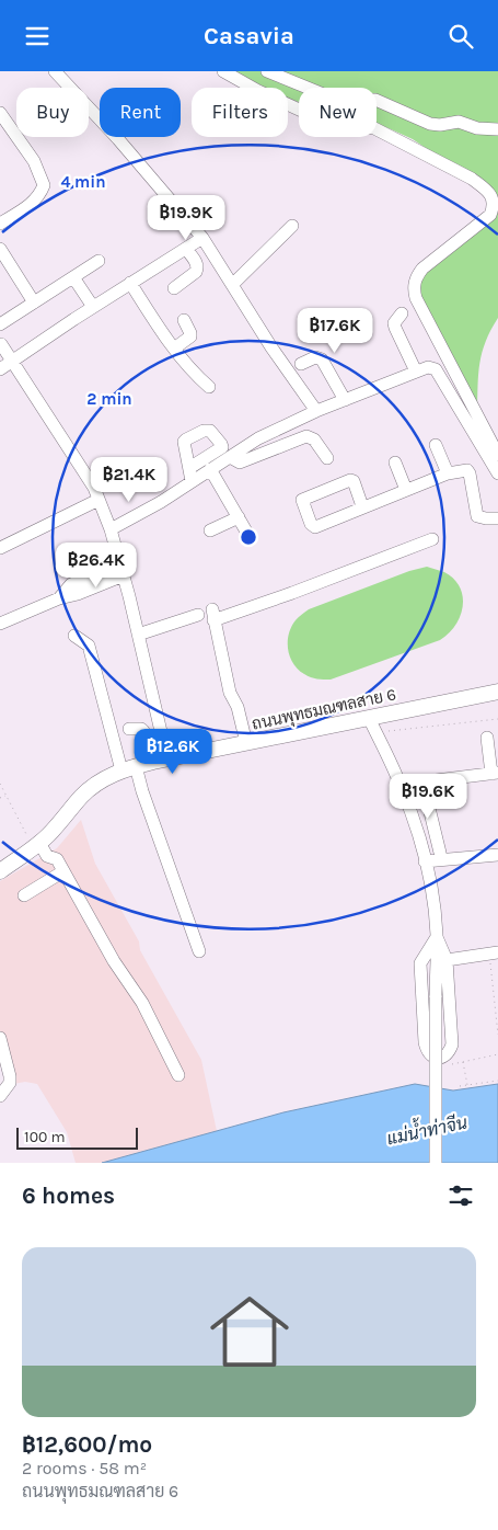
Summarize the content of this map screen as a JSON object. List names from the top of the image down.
{
  "streets": {
    "main road": ["ถนนพุทธมณฑลสาย 6"]
  },
  "water": ["แม่น้ำท่าจีน"],
  "scale_bar": "100 m",
  "page": {
    "header": "Casavia",
    "chip": [
      "Buy",
      "Rent",
      "Filters",
      "New"
    ],
    "price": [
      "฿19.9K",
      "฿17.6K",
      "฿21.4K",
      "฿26.4K",
      "฿12.6K",
      "฿19.6K"
    ],
    "scale": "100 m",
    "heading": "6 homes",
    "list": [
      {
        "name": "฿12,600/mo",
        "note": "2 rooms · 58 m² · ถนนพุทธมณฑลสาย 6"
      }
    ]
  },
  "rings": ["4 min", "2 min"]
}
